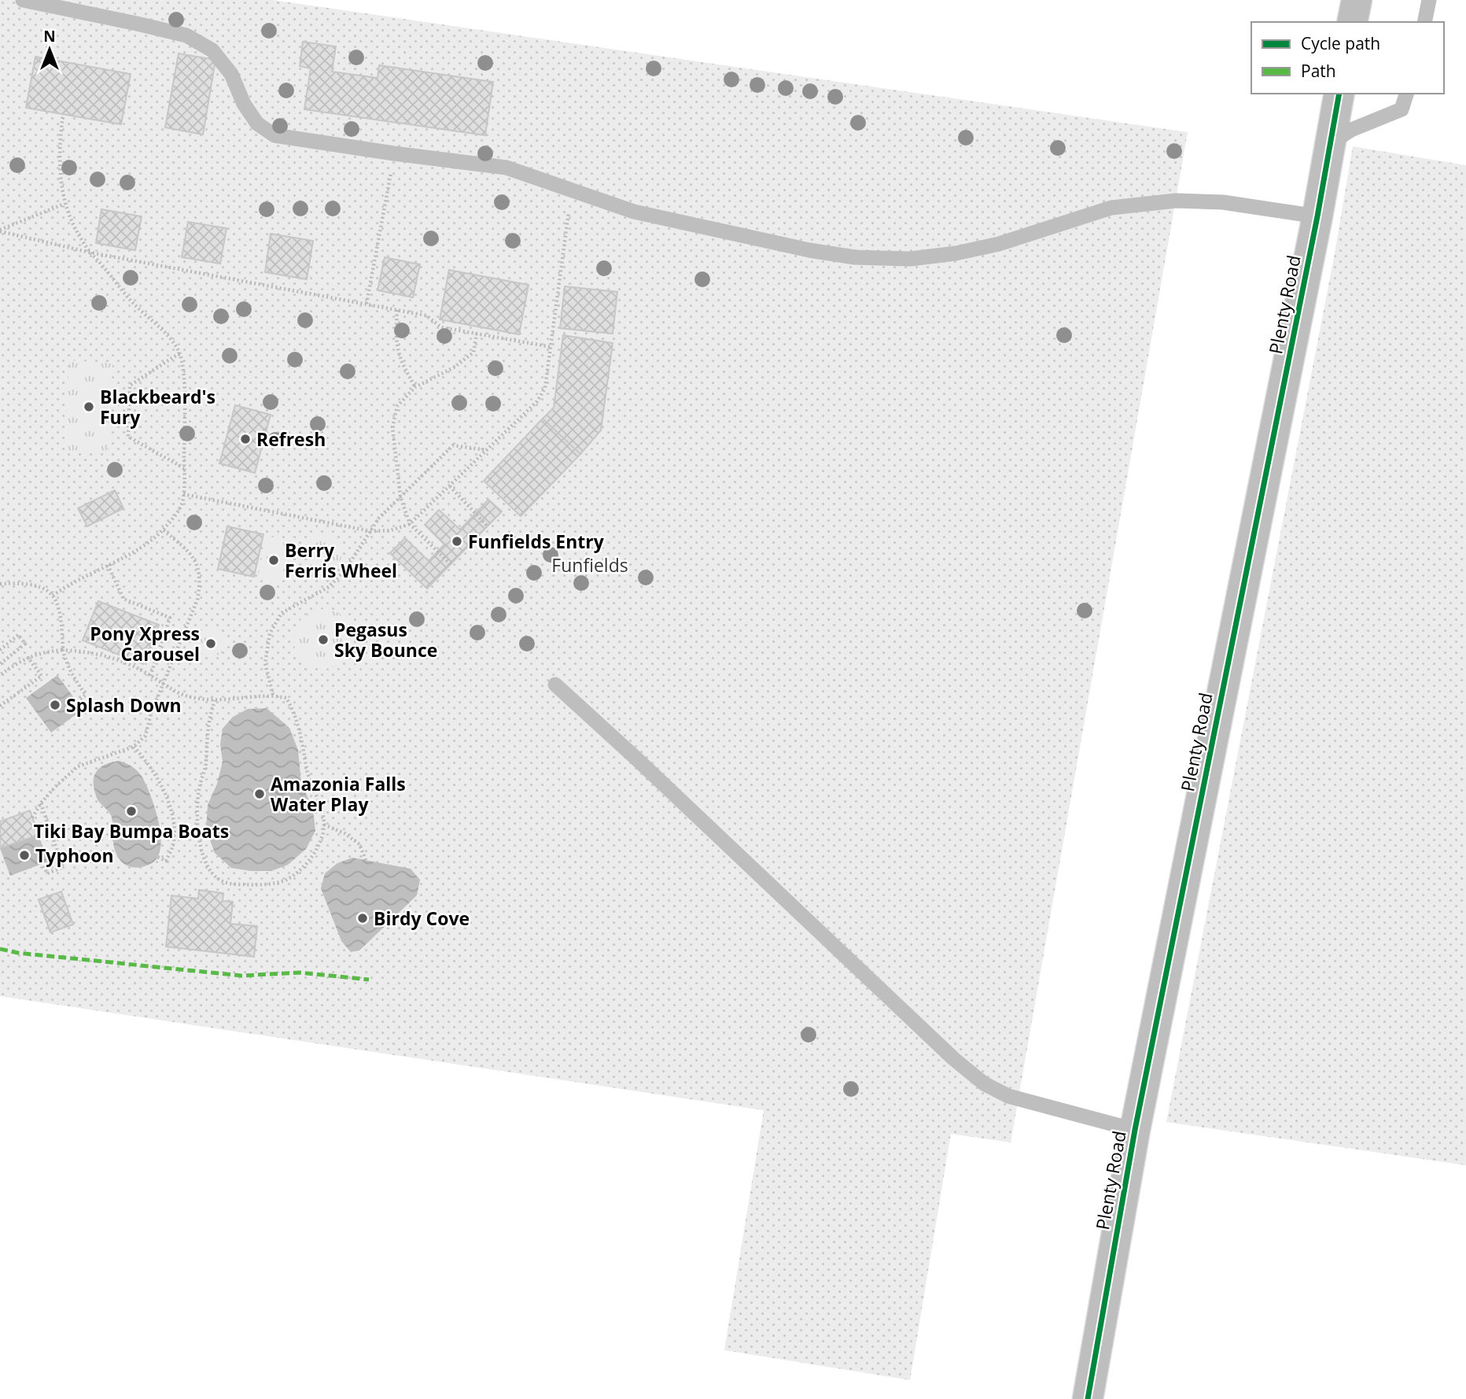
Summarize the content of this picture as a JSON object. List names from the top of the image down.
{
  "streets": {
    "main road": ["Plenty Road"]
  },
  "parks": ["Funfields"],
  "places": [
    "Blackbeard's Fury",
    "Refresh",
    "Funfields Entry",
    "Berry Ferris Wheel",
    "Pegasus Sky Bounce",
    "Pony Xpress Carousel",
    "Splash Down",
    "Amazonia Falls Water Play",
    "Tiki Bay Bumpa Boats",
    "Typhoon",
    "Birdy Cove"
  ],
  "legend": ["Cycle path", "Path"],
  "north": "top"
}
